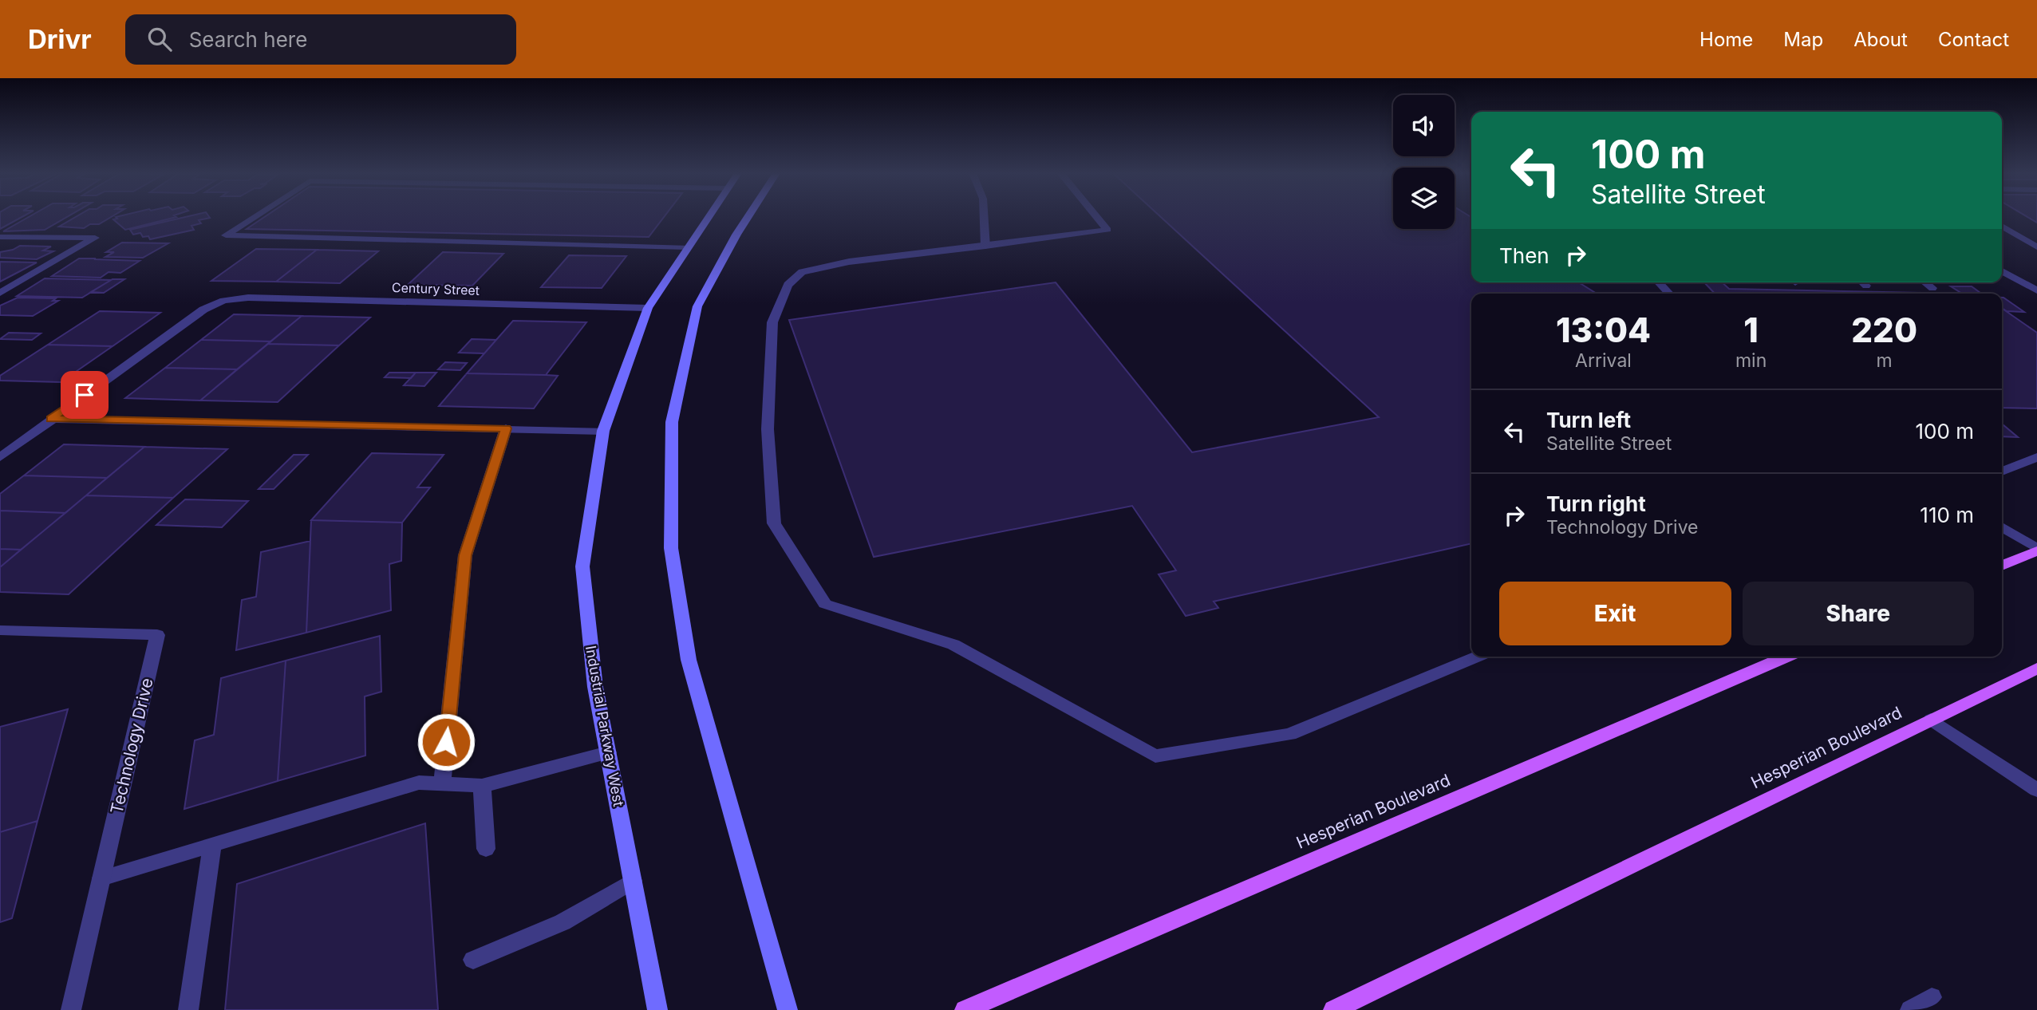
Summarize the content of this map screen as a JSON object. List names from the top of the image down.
{
  "streets": {
    "main road": ["Industrial Parkway West", "Hesperian Boulevard"],
    "street": ["Century Street", "Technology Drive"]
  },
  "crossings": [
    ["Century Street", "Industrial Parkway West"]
  ],
  "page": {
    "header": "Drivr",
    "search": "Search here",
    "nav": [
      "Home",
      "Map",
      "About",
      "Contact"
    ],
    "turn": ["100 m", "Satellite Street"],
    "then": "Then",
    "eta": [
      "13:04",
      "Arrival",
      "1",
      "min",
      "220",
      "m"
    ],
    "list": [
      {
        "name": "Turn left",
        "note": "Satellite Street",
        "value": "100 m"
      },
      {
        "name": "Turn right",
        "note": "Technology Drive",
        "value": "110 m"
      }
    ],
    "buttons": ["Exit", "Share"]
  }
}
